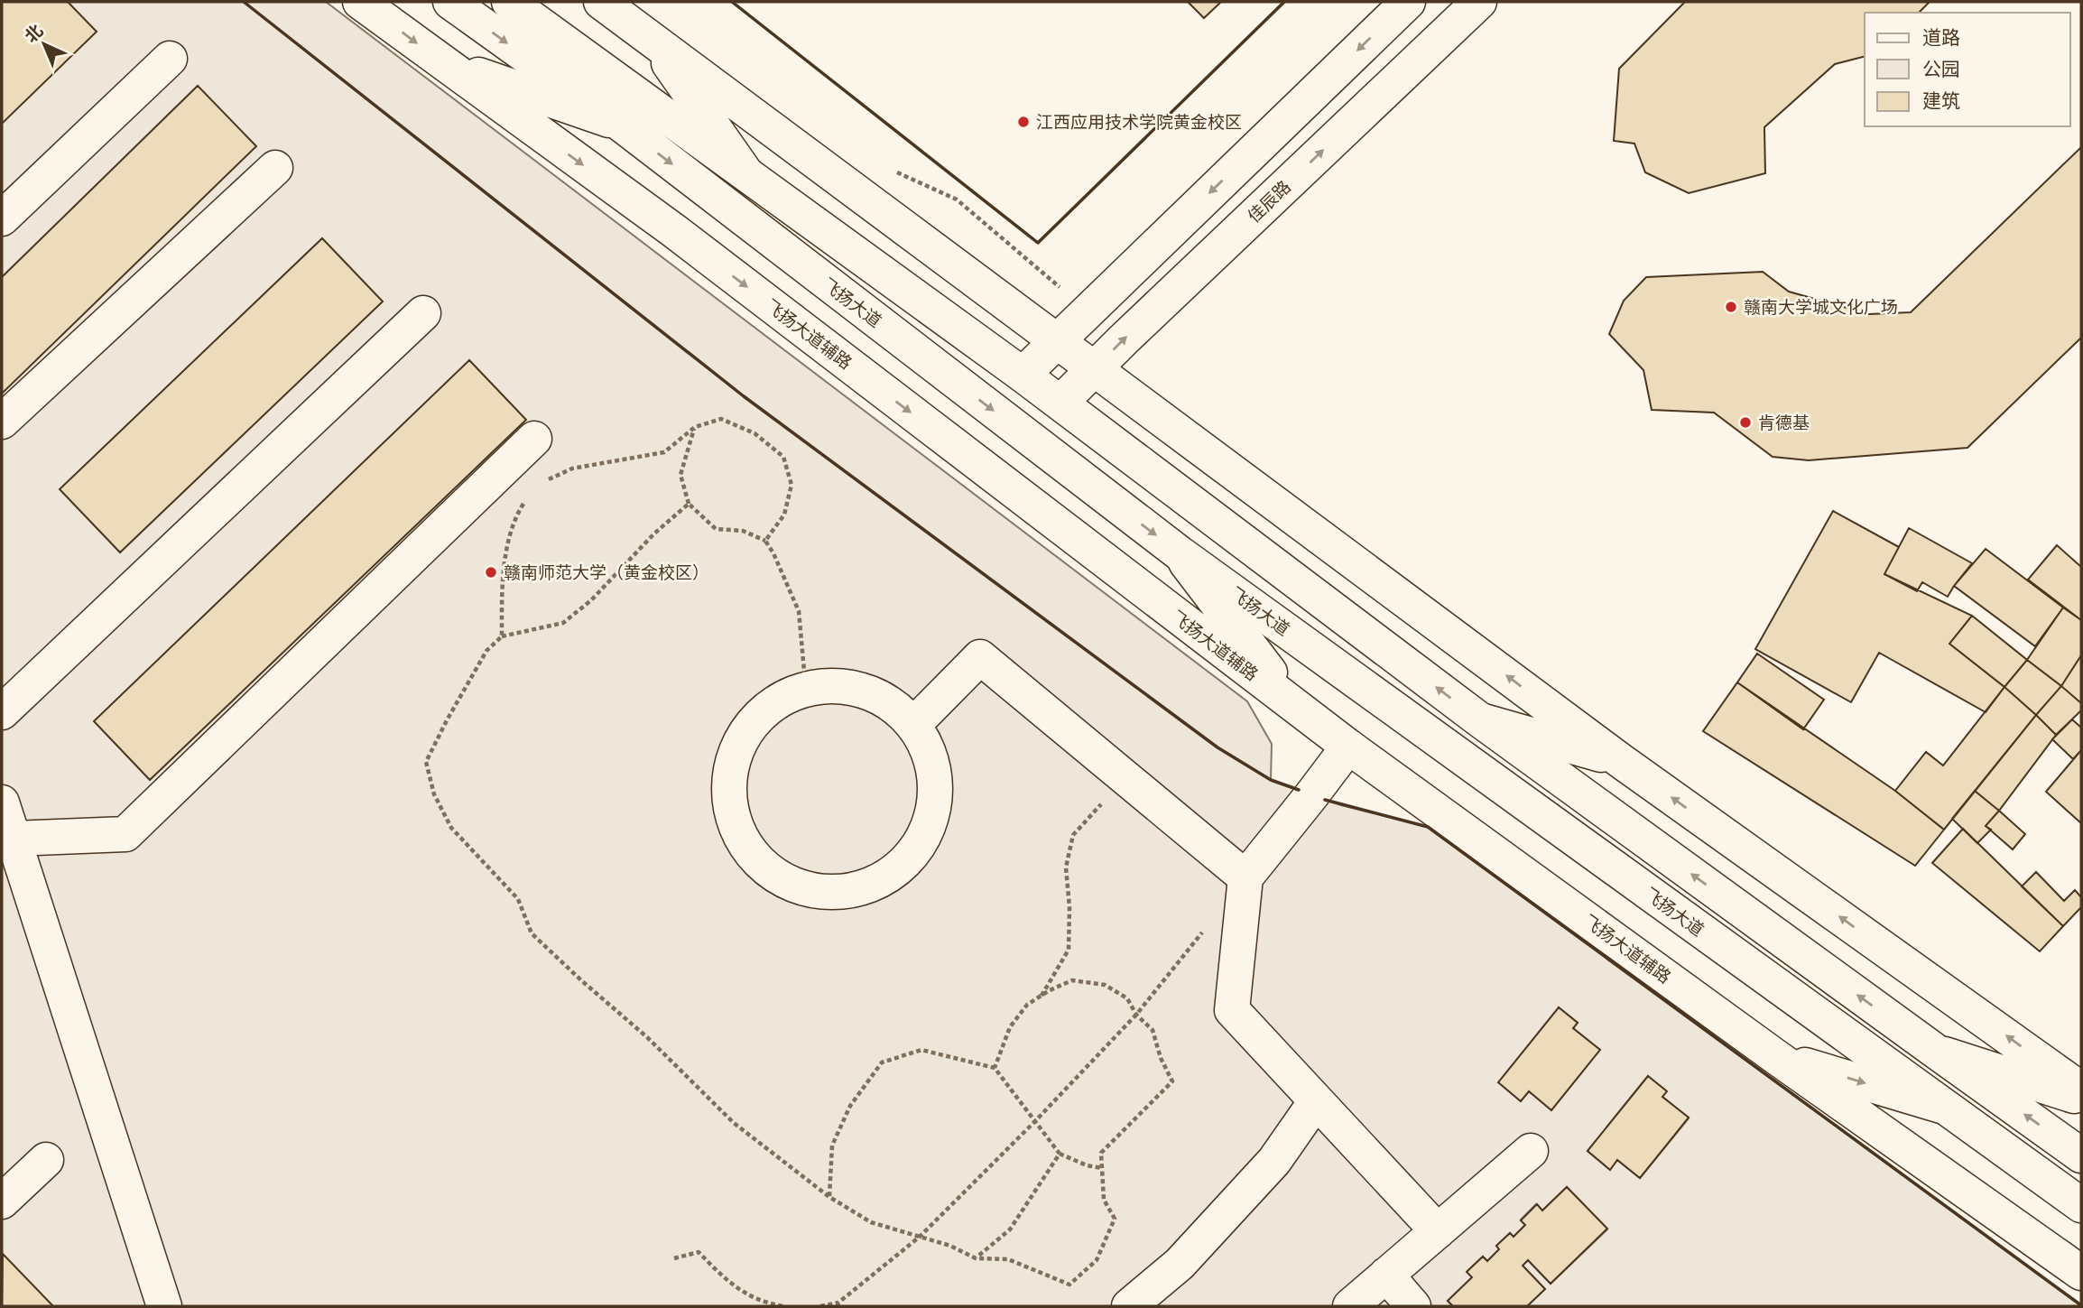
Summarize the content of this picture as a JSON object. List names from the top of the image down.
{
  "streets": {
    "street": ["佳辰路", "飞扬大道", "飞扬大道辅路"]
  },
  "places": [
    "江西应用技术学院黄金校区",
    "赣南大学城文化广场",
    "肯德基",
    "赣南师范大学（黄金校区）"
  ],
  "legend": ["道路", "公园", "建筑"],
  "north": "top left"
}
